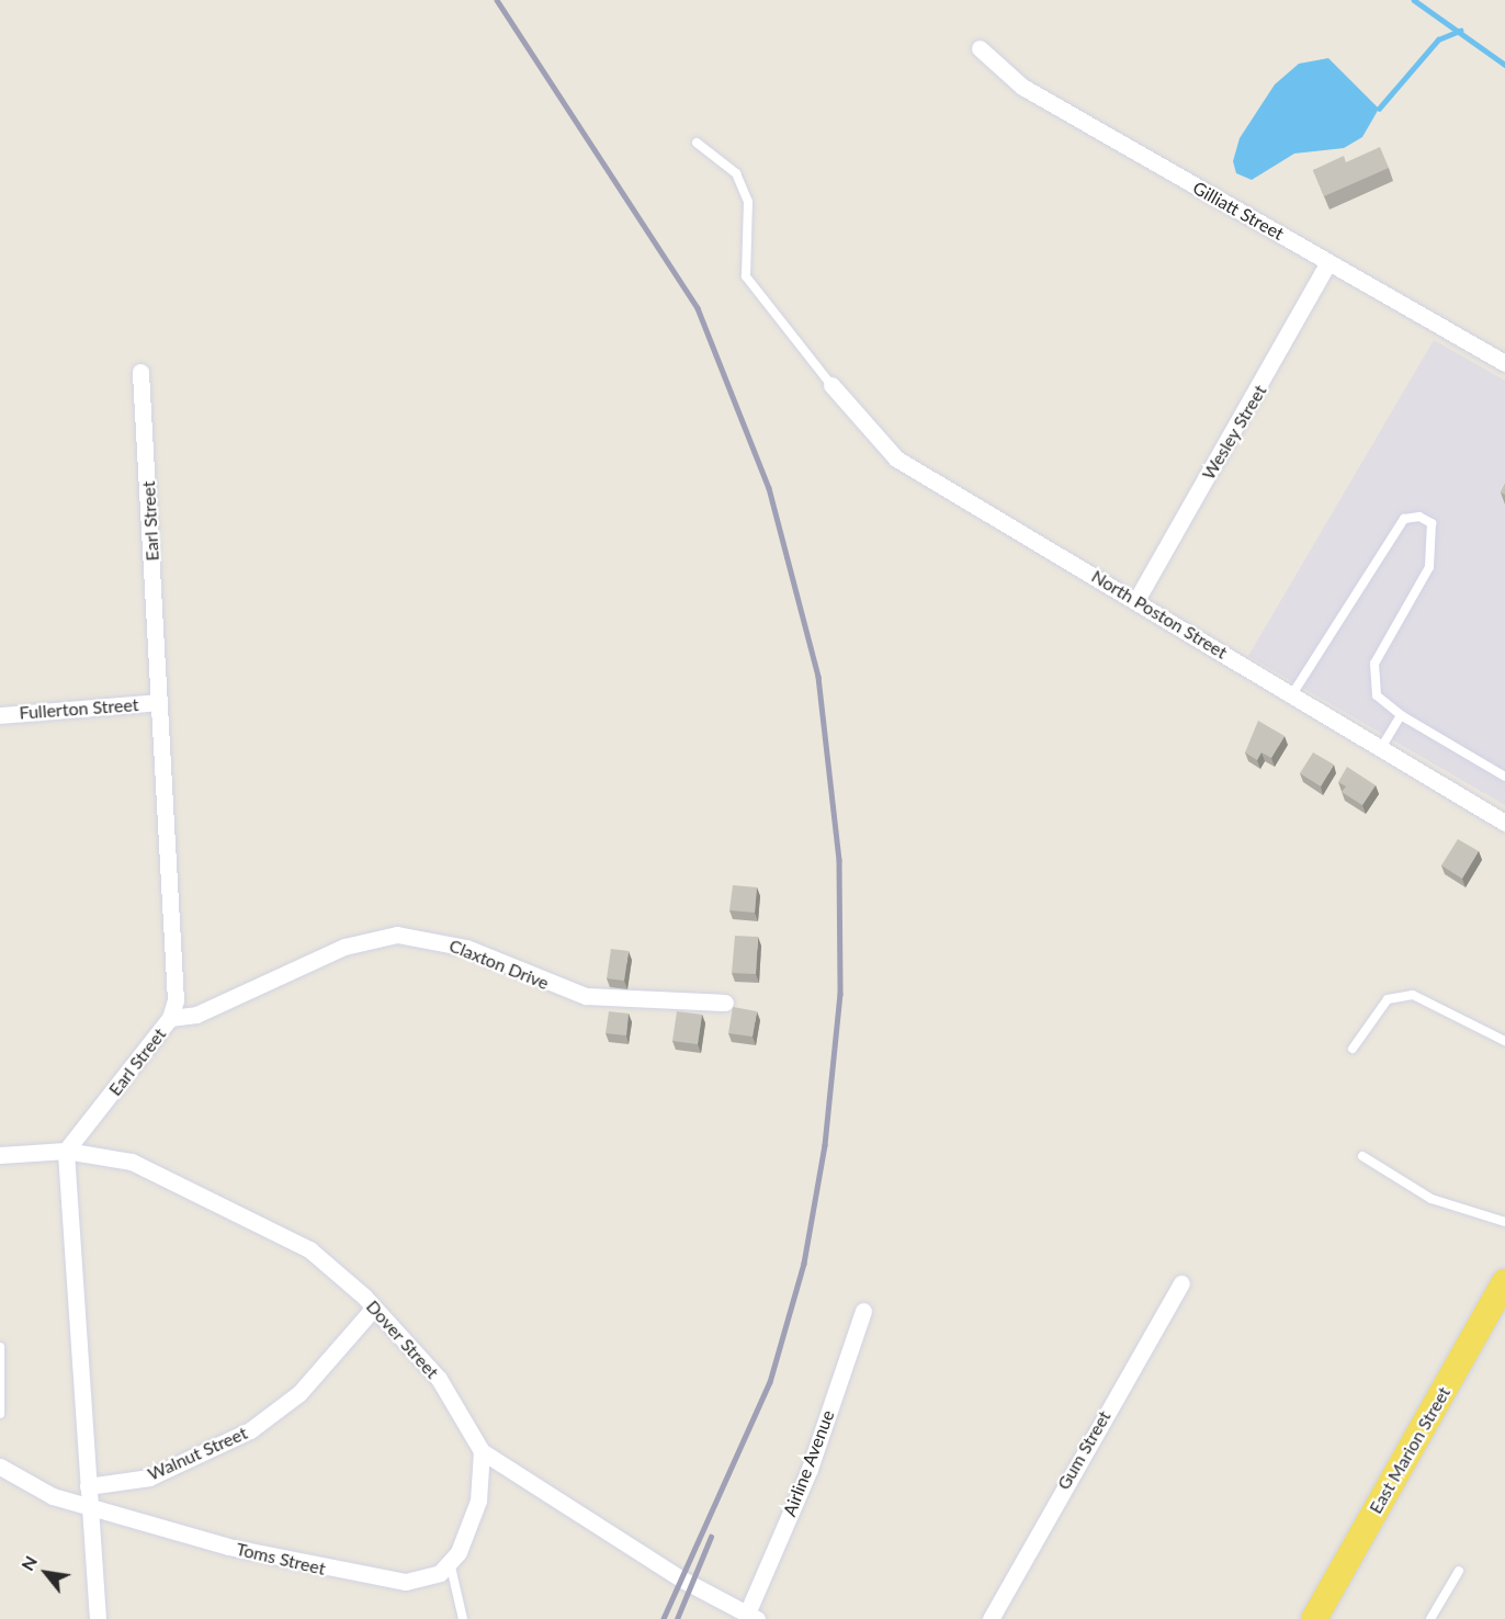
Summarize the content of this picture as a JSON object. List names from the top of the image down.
{
  "streets": {
    "main road": ["East Marion Street"],
    "street": [
      "Gilliatt Street",
      "Wesley Street",
      "Earl Street",
      "North Poston Street",
      "Fullerton Street",
      "Claxton Drive",
      "Dover Street",
      "Gum Street",
      "Walnut Street",
      "Airline Avenue",
      "Toms Street"
    ]
  },
  "crossings": [
    ["Gilliatt Street", "Wesley Street"],
    ["Wesley Street", "North Poston Street"],
    ["Earl Street", "Fullerton Street"],
    ["Earl Street", "Claxton Drive"],
    ["Earl Street", "Dover Street"],
    ["Dover Street", "Walnut Street"],
    ["Dover Street", "Airline Avenue"]
  ],
  "north": "top left"
}
